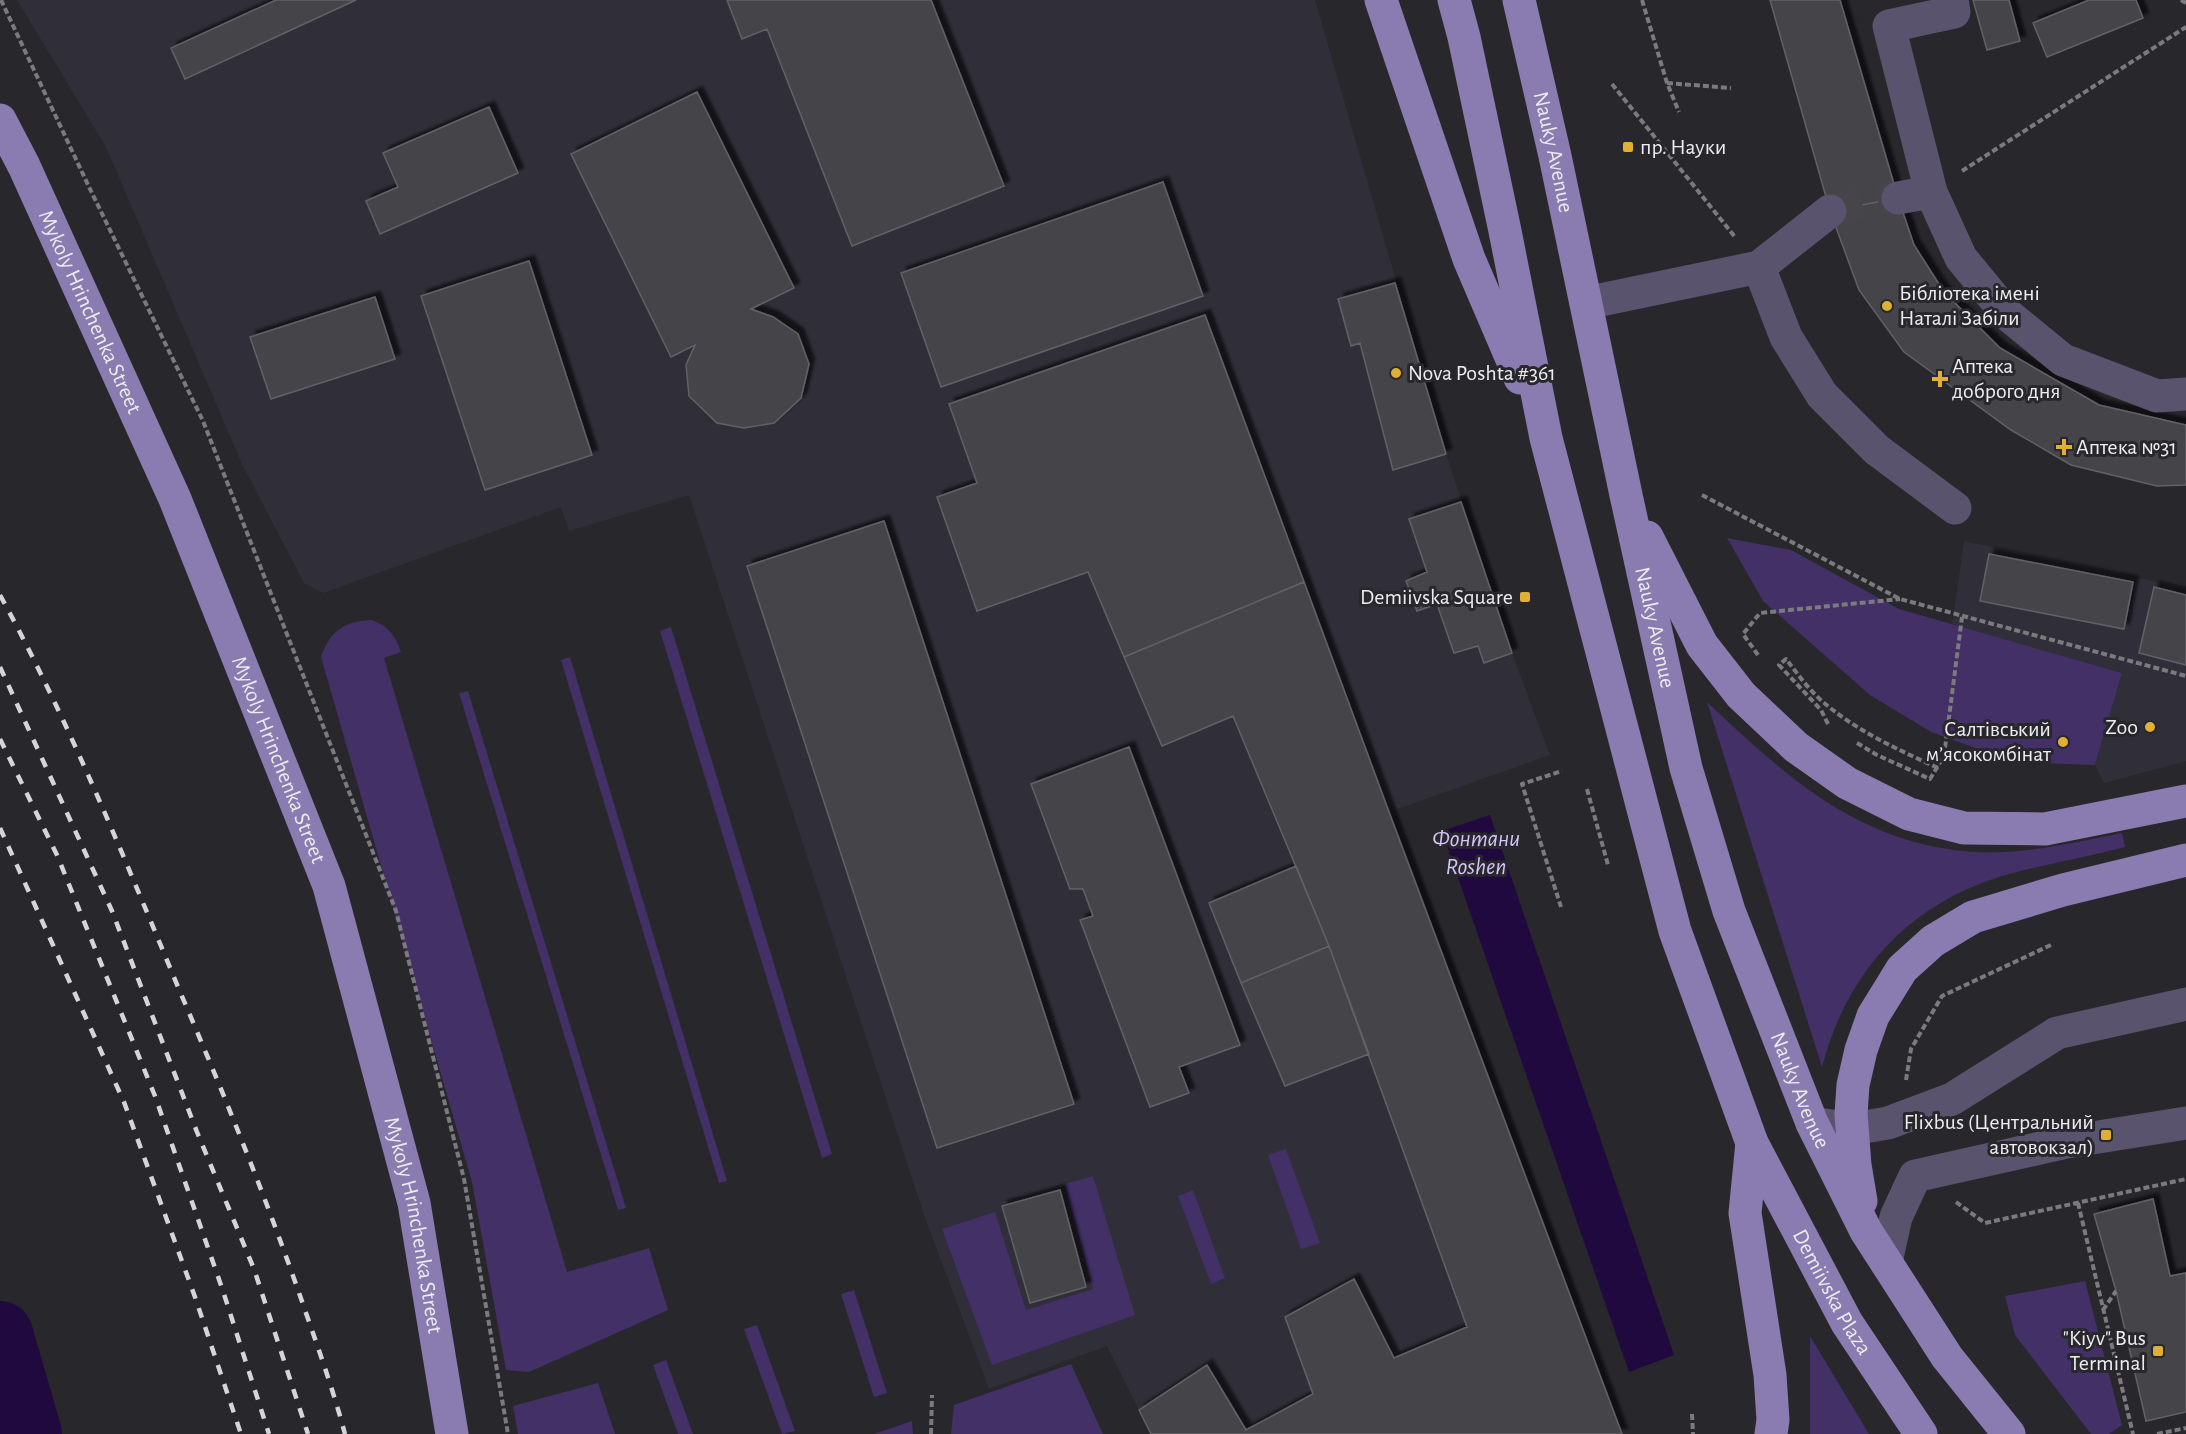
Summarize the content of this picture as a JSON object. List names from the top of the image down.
{
  "streets": {
    "main road": ["Nauky Avenue", "Mykoly Hrinchenka Street", "Demiivska Plaza"]
  },
  "water": ["Фонтани Roshen"],
  "places": {
    "transit": [
      "пр. Науки",
      "Demiivska Square",
      "Flixbus (Центральний автовокзал)",
      "\"Kiyv\" Bus Terminal"
    ],
    "other": [
      "Бібліотека імені Наталі Забіли",
      "Nova Poshta #361",
      "Zoo",
      "Салтівський мʼясокомбінат"
    ],
    "health": ["Аптека доброго дня", "Аптека №31"]
  }
}
